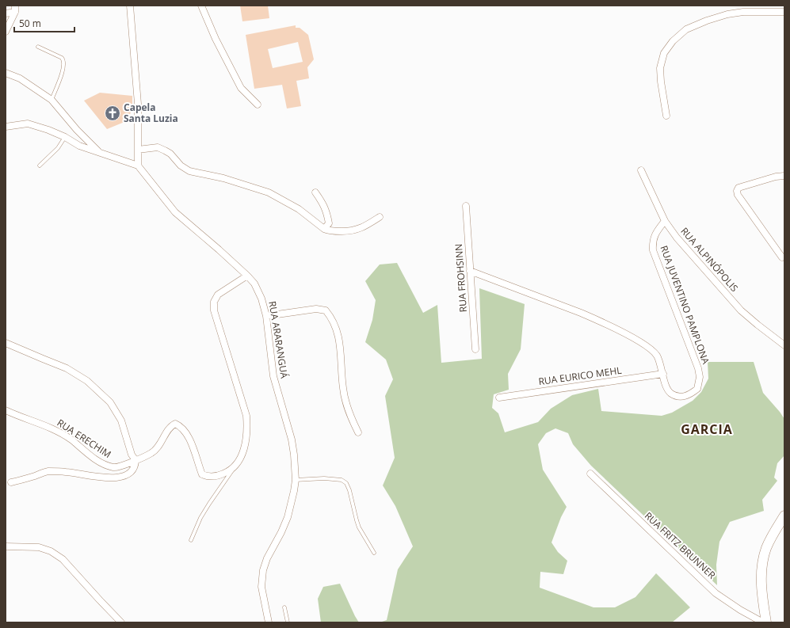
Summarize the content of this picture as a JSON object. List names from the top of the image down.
{
  "streets": {
    "street": [
      "RUA ALPINÓPOLIS",
      "RUA FROHSINN",
      "RUA JUVENTINO PAMPLONA",
      "RUA ARARANGUÁ",
      "RUA EURICO MEHL",
      "RUA ERECHIM",
      "RUA FRITZ BRUNNER"
    ]
  },
  "crossings": [
    ["RUA ALPINÓPOLIS", "RUA JUVENTINO PAMPLONA"],
    ["RUA FROHSINN", "RUA JUVENTINO PAMPLONA"],
    ["RUA JUVENTINO PAMPLONA", "RUA EURICO MEHL"]
  ],
  "districts": ["GARCIA"],
  "places": {
    "church": ["Capela Santa Luzia"]
  },
  "scale_bar": "50 m"
}
